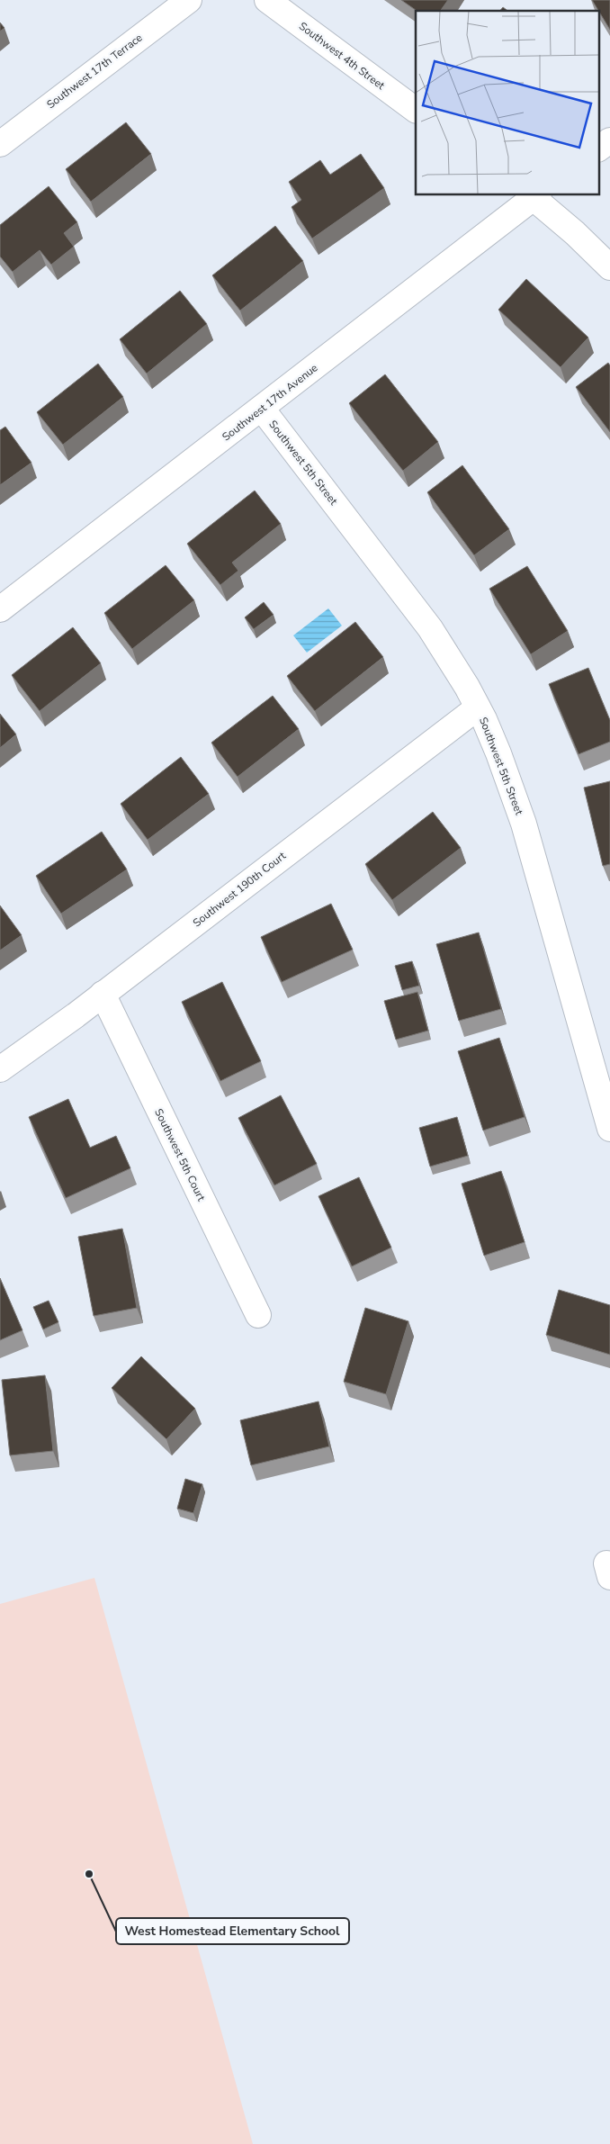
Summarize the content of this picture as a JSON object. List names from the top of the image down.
{
  "streets": {
    "street": [
      "Southwest 4th Street",
      "Southwest 17th Terrace",
      "Southwest 17th Avenue",
      "Southwest 5th Street",
      "Southwest 190th Court",
      "Southwest 5th Court"
    ]
  },
  "crossings": [
    ["Southwest 17th Avenue", "Southwest 5th Street"],
    ["Southwest 5th Street", "Southwest 190th Court"],
    ["Southwest 190th Court", "Southwest 5th Court"]
  ],
  "places": ["West Homestead Elementary School"]
}
